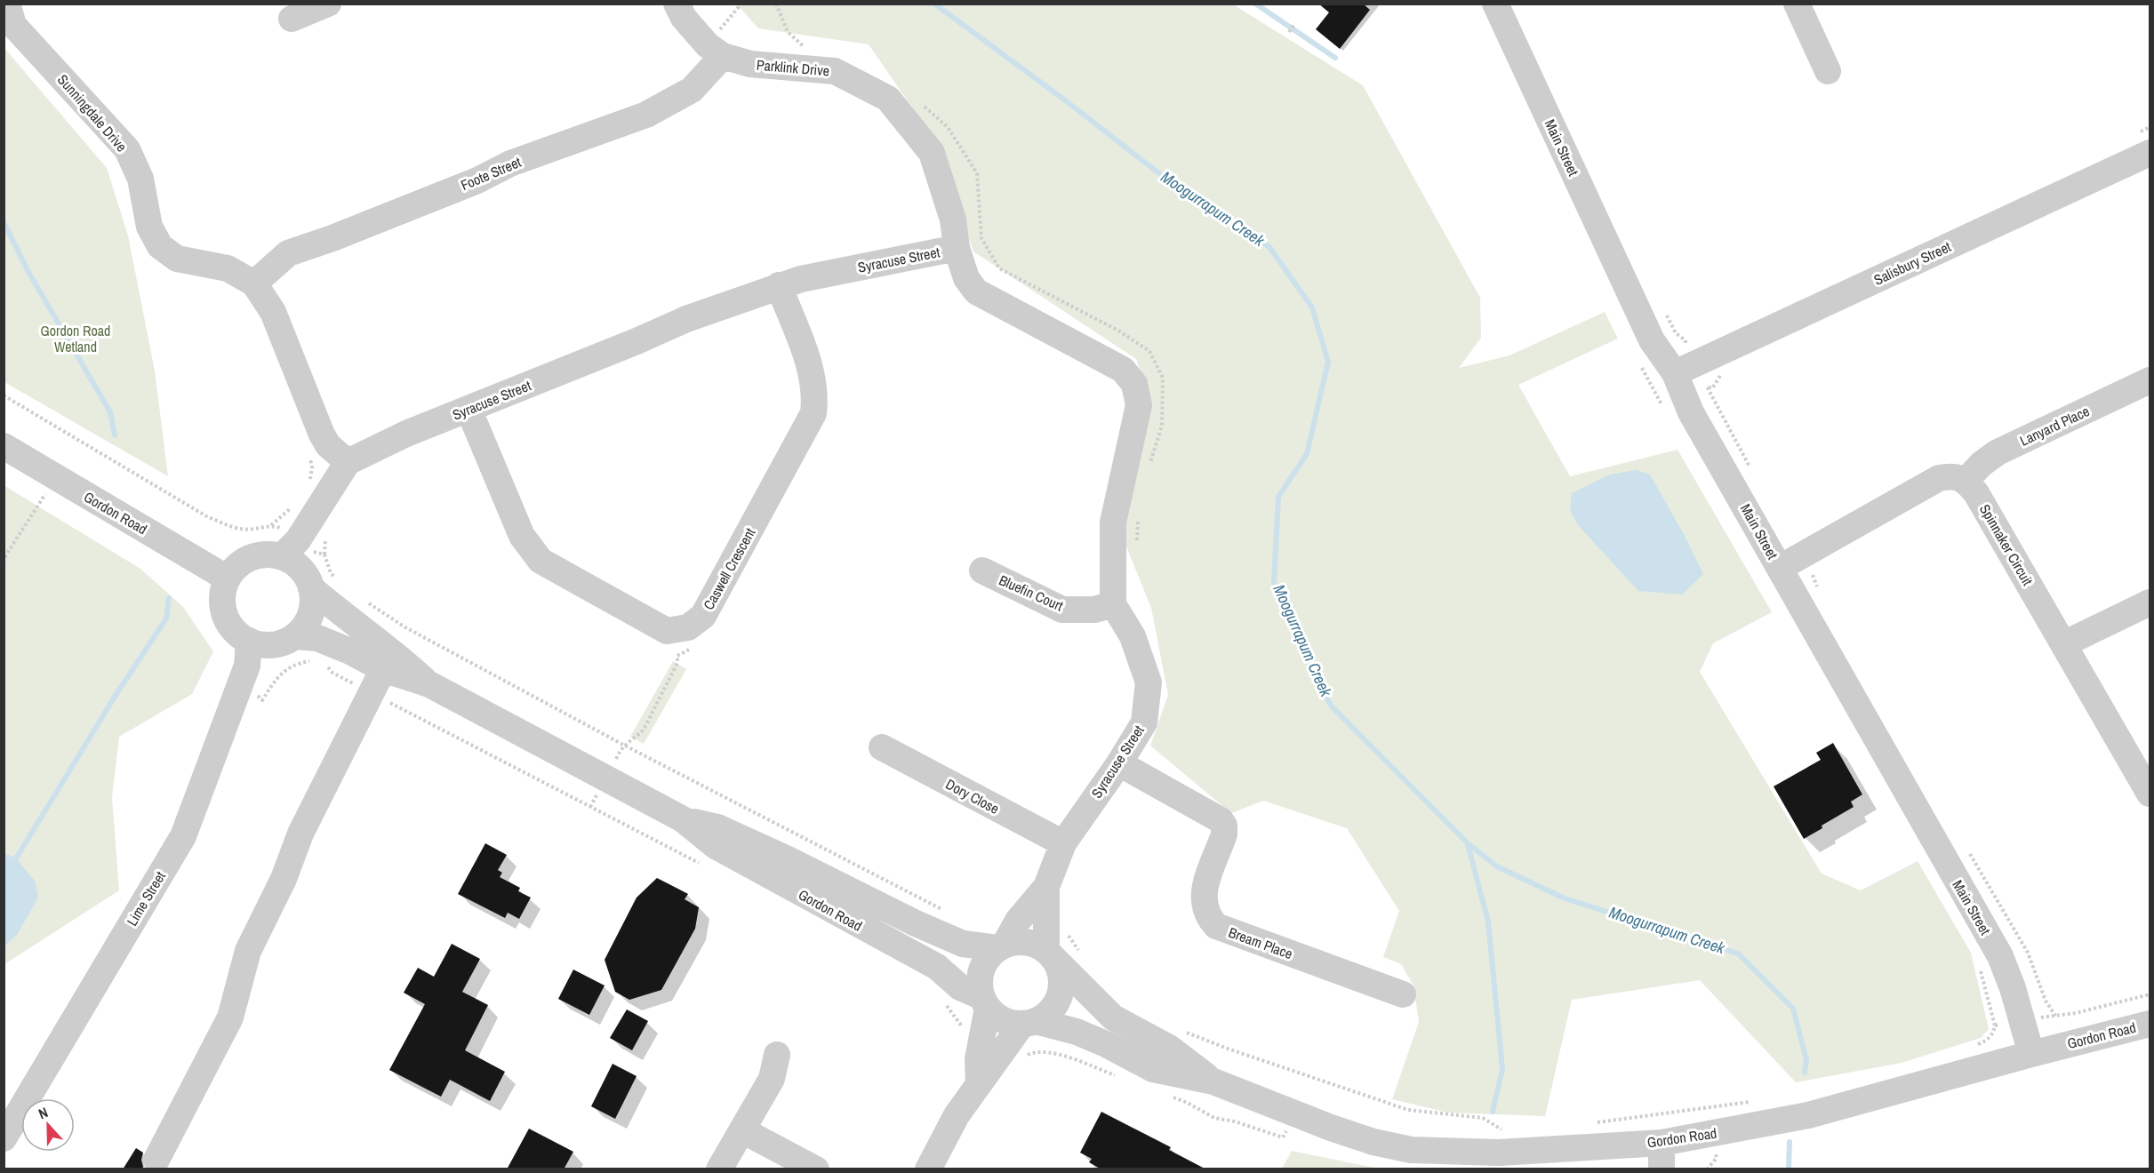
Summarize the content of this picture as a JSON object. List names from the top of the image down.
{
  "streets": {
    "street": [
      "Parklink Drive",
      "Sunningdale Drive",
      "Main Street",
      "Foote Street",
      "Syracuse Street",
      "Salisbury Street",
      "Lanyard Place",
      "Gordon Road",
      "Spinnaker Circuit",
      "Caswell Crescent",
      "Bluefin Court",
      "Dory Close",
      "Lime Street",
      "Bream Place"
    ]
  },
  "crossings": [
    ["Parklink Drive", "Foote Street"],
    ["Parklink Drive", "Syracuse Street"],
    ["Sunningdale Drive", "Foote Street"],
    ["Sunningdale Drive", "Syracuse Street"],
    ["Main Street", "Salisbury Street"],
    ["Main Street", "Gordon Road"],
    ["Syracuse Street", "Caswell Crescent"],
    ["Syracuse Street", "Bluefin Court"],
    ["Syracuse Street", "Dory Close"],
    ["Syracuse Street", "Bream Place"],
    ["Lanyard Place", "Spinnaker Circuit"],
    ["Gordon Road", "Lime Street"]
  ],
  "water": ["Moogurrapum Creek"],
  "parks": ["Gordon Road Wetland"],
  "north": "top"
}
